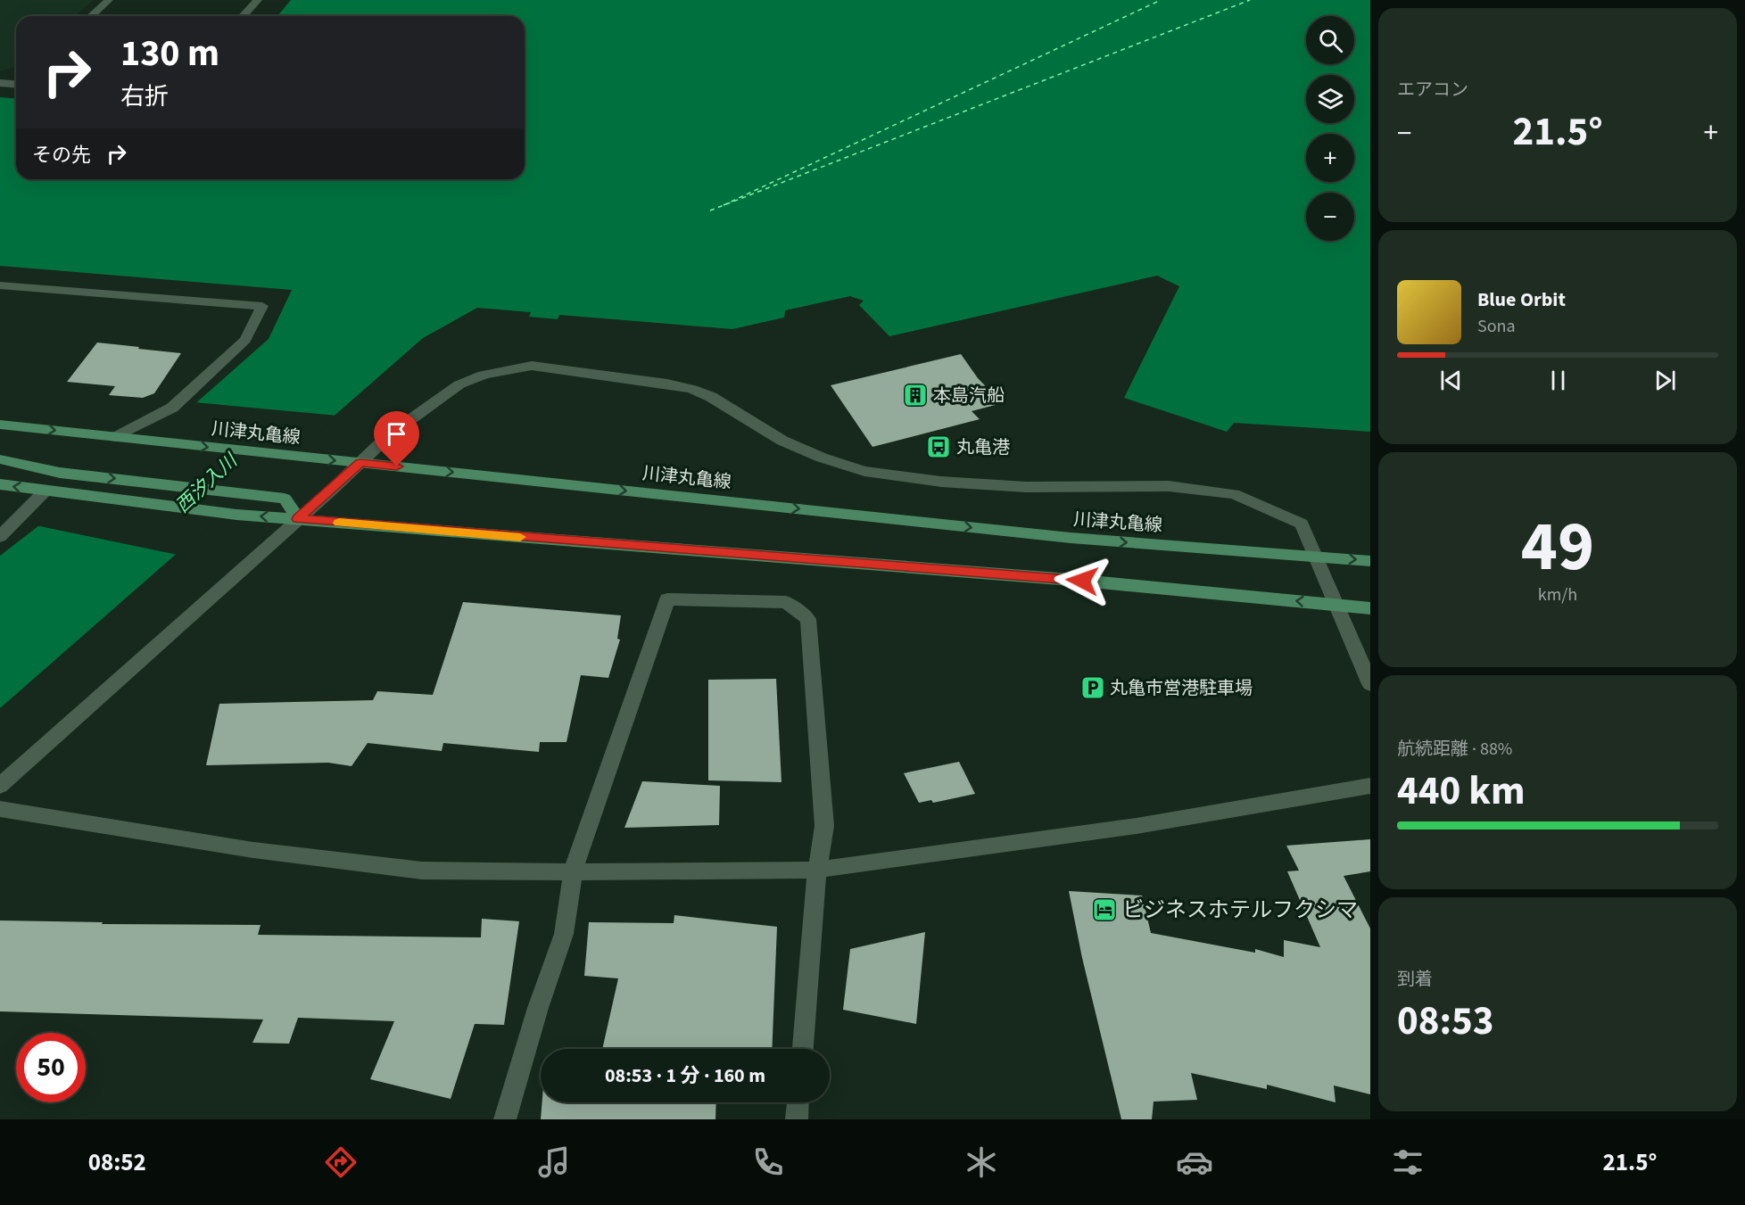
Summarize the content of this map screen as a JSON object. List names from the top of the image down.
{
  "streets": {
    "main road": ["川津丸亀線"]
  },
  "water": ["西汐入川"],
  "places": {
    "building": ["本島汽船"],
    "bus stop": ["丸亀港"],
    "parking": ["丸亀市営港駐車場"],
    "hotel": ["ビジネスホテルフクシマ"]
  },
  "page": {
    "tile": [
      "エアコン",
      ["49", "km/h"],
      ["航続距離 · 88%", "440 km"],
      ["到着", "08:53"]
    ],
    "map_buttons": ["+", "−"],
    "turn": ["130 m", "右折"],
    "heat": ["−", "21.5°", "+"],
    "then": "その先",
    "song": ["Blue Orbit", "Sona"],
    "limit": "50",
    "trip": "08:53 · 1 分 · 160 m",
    "tabs": ["08:52", "21.5°"]
  }
}
